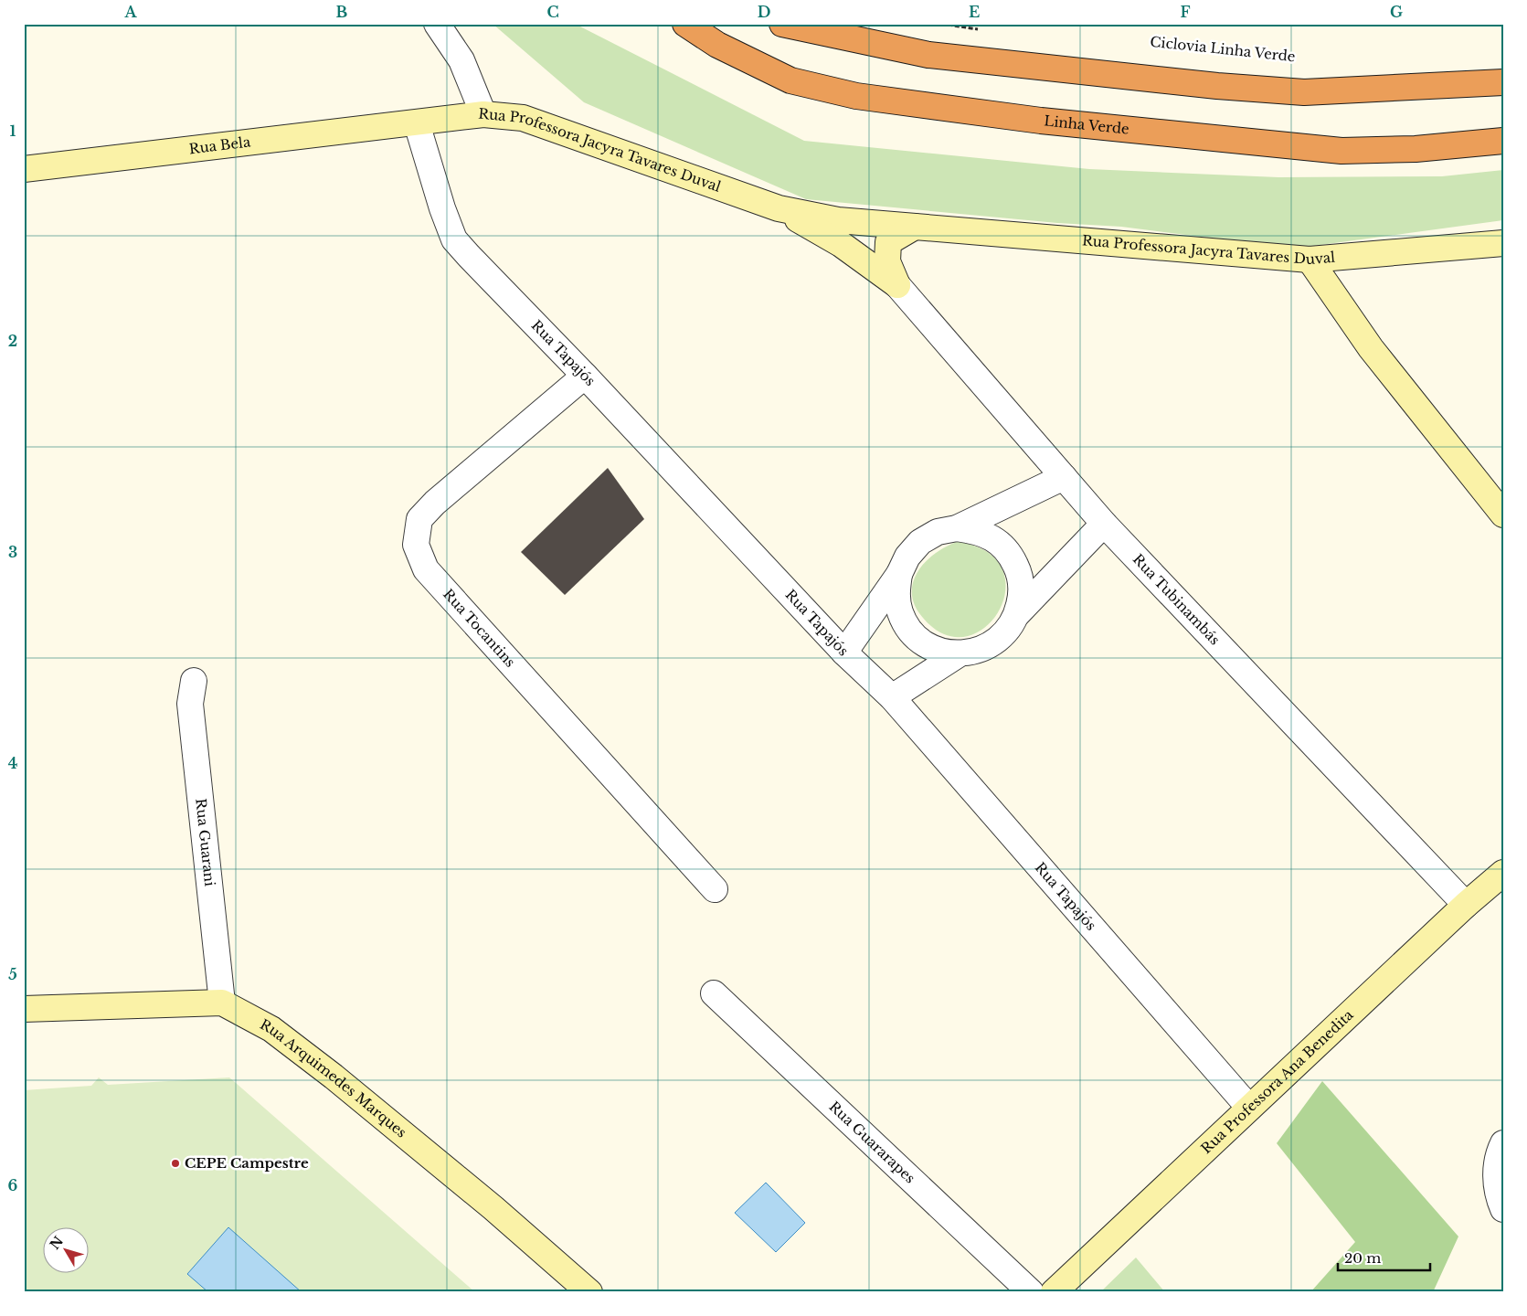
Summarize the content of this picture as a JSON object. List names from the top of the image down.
{
  "streets": {
    "highway": ["Linha Verde"],
    "street": [
      "Rua Bela",
      "Rua Professora Jacyra Tavares Duval",
      "Rua Tapajós",
      "Rua Tubinambás",
      "Rua Tocantins",
      "Rua Guarani",
      "Rua Arquimedes Marques",
      "Rua Professora Ana Benedita",
      "Rua Guararapes"
    ]
  },
  "crossings": [
    ["Rua Bela", "Rua Professora Jacyra Tavares Duval"],
    ["Rua Bela", "Rua Tapajós"],
    ["Rua Professora Jacyra Tavares Duval", "Rua Tapajós"],
    ["Rua Professora Jacyra Tavares Duval", "Rua Tubinambás"],
    ["Rua Tapajós", "Rua Tocantins"],
    ["Rua Tapajós", "Rua Professora Ana Benedita"],
    ["Rua Tubinambás", "Rua Professora Ana Benedita"],
    ["Rua Guarani", "Rua Arquimedes Marques"]
  ],
  "places": ["CEPE Campestre"],
  "scale_bar": "20 m",
  "north": "top left",
  "grid": {
    "columns": [
      "A",
      "B",
      "C",
      "D",
      "E",
      "F",
      "G"
    ],
    "rows": [
      "1",
      "2",
      "3",
      "4",
      "5",
      "6"
    ]
  }
}
